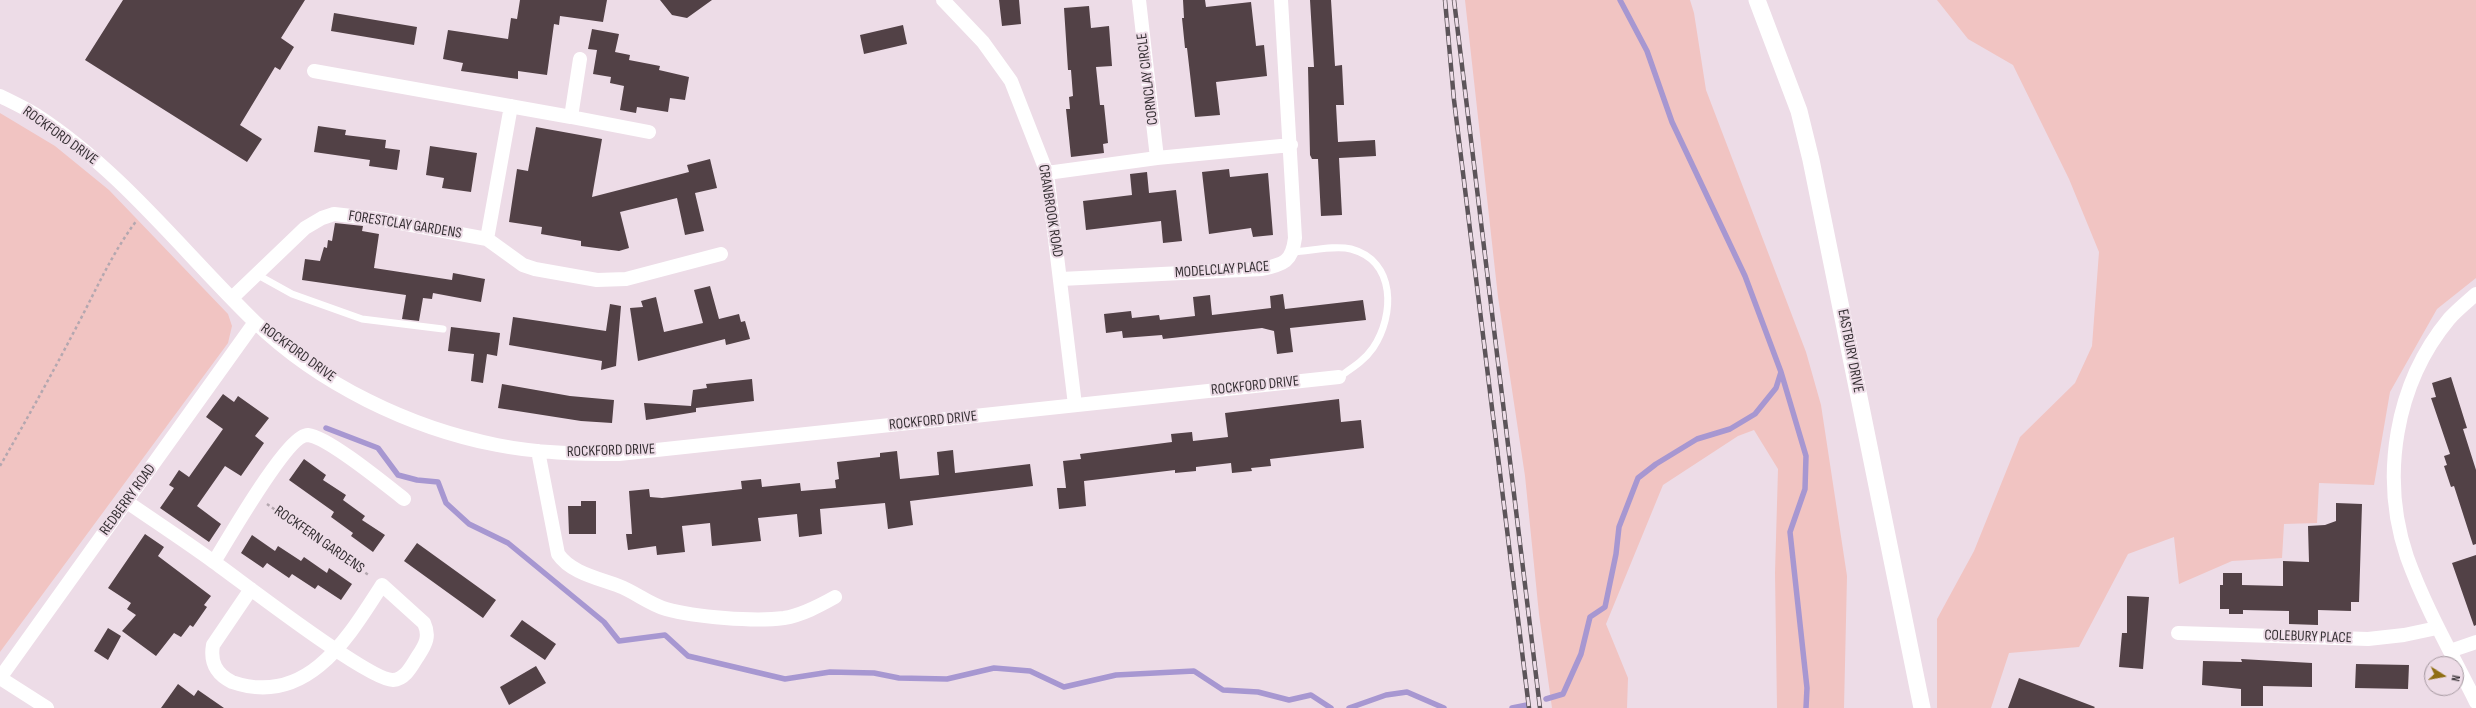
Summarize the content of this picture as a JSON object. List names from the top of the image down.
{
  "streets": {
    "street": [
      "CORNCLAY CIRCLE",
      "ROCKFORD DRIVE",
      "CRANBROOK ROAD",
      "FORESTCLAY GARDENS",
      "MODELCLAY PLACE",
      "EASTBURY DRIVE",
      "REDBERRY ROAD",
      "COLEBURY PLACE"
    ],
    "path": ["ROCKFERN GARDENS"]
  },
  "crossings": [
    ["ROCKFORD DRIVE", "CRANBROOK ROAD"],
    ["ROCKFORD DRIVE", "FORESTCLAY GARDENS"],
    ["ROCKFORD DRIVE", "REDBERRY ROAD"],
    ["CRANBROOK ROAD", "MODELCLAY PLACE"]
  ],
  "north": "right"
}
